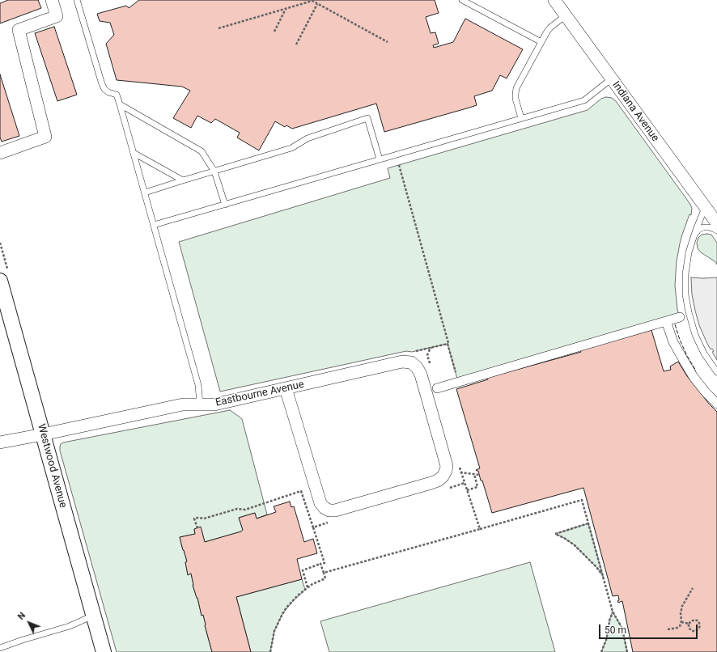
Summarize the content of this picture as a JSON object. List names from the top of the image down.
{
  "streets": {
    "street": ["Indiana Avenue", "Eastbourne Avenue", "Westwood Avenue"]
  },
  "crossings": [
    ["Eastbourne Avenue", "Westwood Avenue"]
  ],
  "scale_bar": "50 m",
  "north": "top left"
}
